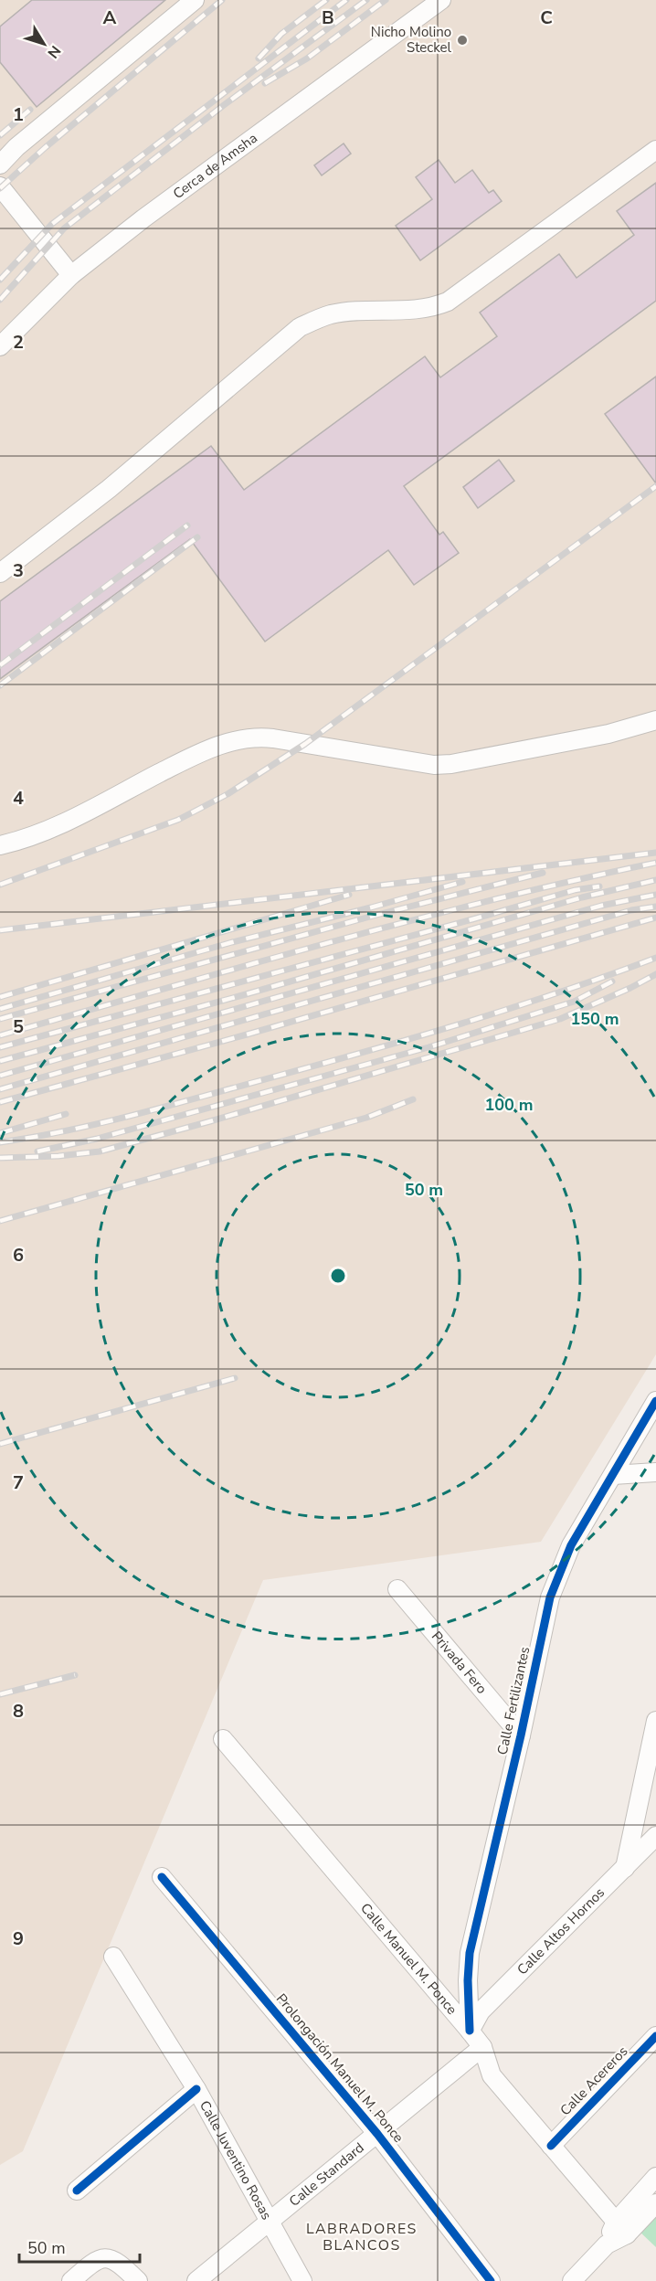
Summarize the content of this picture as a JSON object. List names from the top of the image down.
{
  "streets": {
    "street": [
      "Cerca de Amsha",
      "Privada Fero",
      "Calle Fertilizantes",
      "Calle Altos Hornos",
      "Calle Manuel M. Ponce",
      "Prolongación Manuel M. Ponce",
      "Calle Acereros",
      "Calle Juventino Rosas",
      "Calle Standard"
    ]
  },
  "crossings": [
    ["Privada Fero", "Calle Fertilizantes"],
    ["Calle Fertilizantes", "Calle Altos Hornos"],
    ["Calle Fertilizantes", "Calle Manuel M. Ponce"],
    ["Calle Altos Hornos", "Calle Manuel M. Ponce"],
    ["Calle Manuel M. Ponce", "Calle Acereros"],
    ["Calle Manuel M. Ponce", "Calle Standard"],
    ["Prolongación Manuel M. Ponce", "Calle Standard"],
    ["Calle Juventino Rosas", "Calle Standard"]
  ],
  "districts": ["LABRADORES BLANCOS"],
  "places": ["Nicho Molino Steckel"],
  "scale_bar": "50 m",
  "north": "bottom right",
  "grid": {
    "columns": ["A", "B", "C"],
    "rows": [
      "1",
      "2",
      "3",
      "4",
      "5",
      "6",
      "7",
      "8",
      "9"
    ]
  },
  "rings": ["150 m", "100 m", "50 m"]
}
